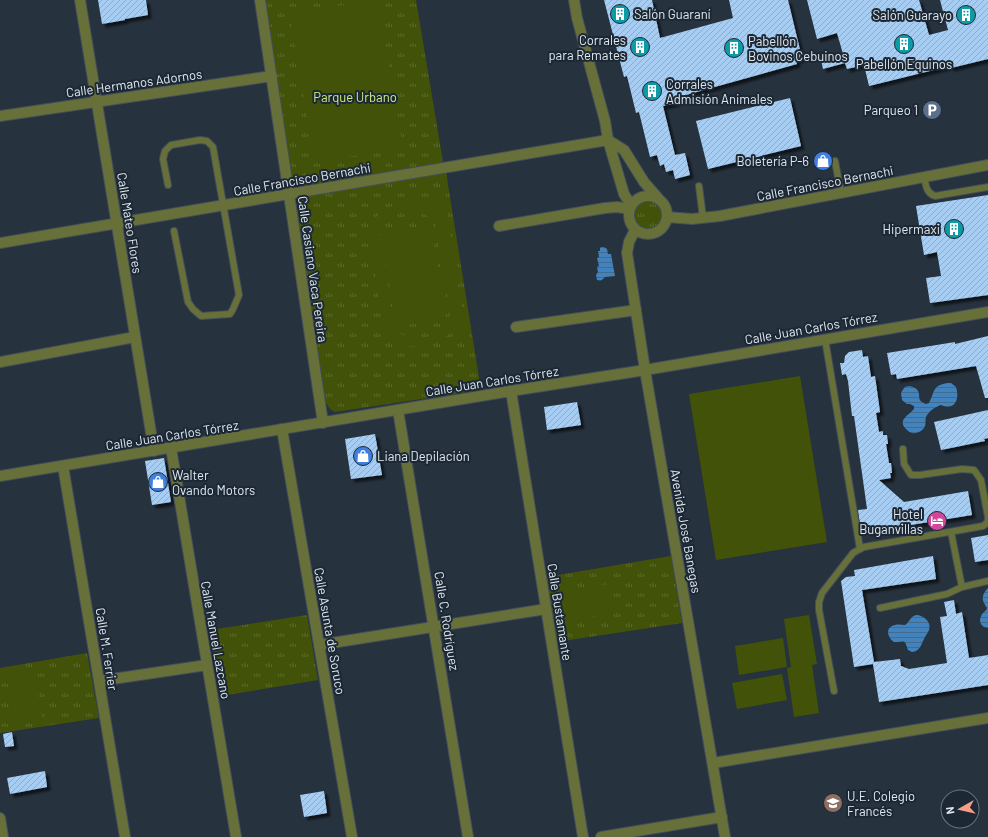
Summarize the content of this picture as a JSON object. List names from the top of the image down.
{
  "streets": {
    "street": [
      "Calle Hermanos Adornos",
      "Calle Francisco Bernachi",
      "Calle Mateo Flores",
      "Calle Casiano Vaca Pereira",
      "Calle Juan Carlos Tórrez",
      "Avenida José Banegas",
      "Calle Bustamante",
      "Calle C. Rodríguez",
      "Calle Asunta de Soruco",
      "Calle Manuel Lazcano",
      "Calle M. Ferrier"
    ]
  },
  "crossings": [
    ["Calle Hermanos Adornos", "Calle Mateo Flores"],
    ["Calle Hermanos Adornos", "Calle Casiano Vaca Pereira"],
    ["Calle Francisco Bernachi", "Calle Mateo Flores"],
    ["Calle Francisco Bernachi", "Calle Casiano Vaca Pereira"],
    ["Calle Francisco Bernachi", "Avenida José Banegas"],
    ["Calle Mateo Flores", "Calle Juan Carlos Tórrez"],
    ["Calle Casiano Vaca Pereira", "Calle Juan Carlos Tórrez"],
    ["Calle Juan Carlos Tórrez", "Avenida José Banegas"],
    ["Calle Juan Carlos Tórrez", "Calle Bustamante"],
    ["Calle Juan Carlos Tórrez", "Calle C. Rodríguez"],
    ["Calle Juan Carlos Tórrez", "Calle Asunta de Soruco"],
    ["Calle Juan Carlos Tórrez", "Calle Manuel Lazcano"],
    ["Calle Juan Carlos Tórrez", "Calle M. Ferrier"]
  ],
  "parks": ["Parque Urbano"],
  "places": {
    "building": [
      "Salón Guaraní",
      "Salón Guarayo",
      "Pabellón Equinos",
      "Corrales para Remates",
      "Pabellón Bovinos Cebuinos",
      "Corrales Admisión Animales",
      "Hipermaxi"
    ],
    "parking": ["Parqueo 1"],
    "shop": ["Boletería P-6", "Liana Depilación", "Walter Ovando Motors"],
    "hotel": ["Hotel Buganvillas"],
    "school or university": ["U.E. Colegio Francés"]
  },
  "north": "left"
}
